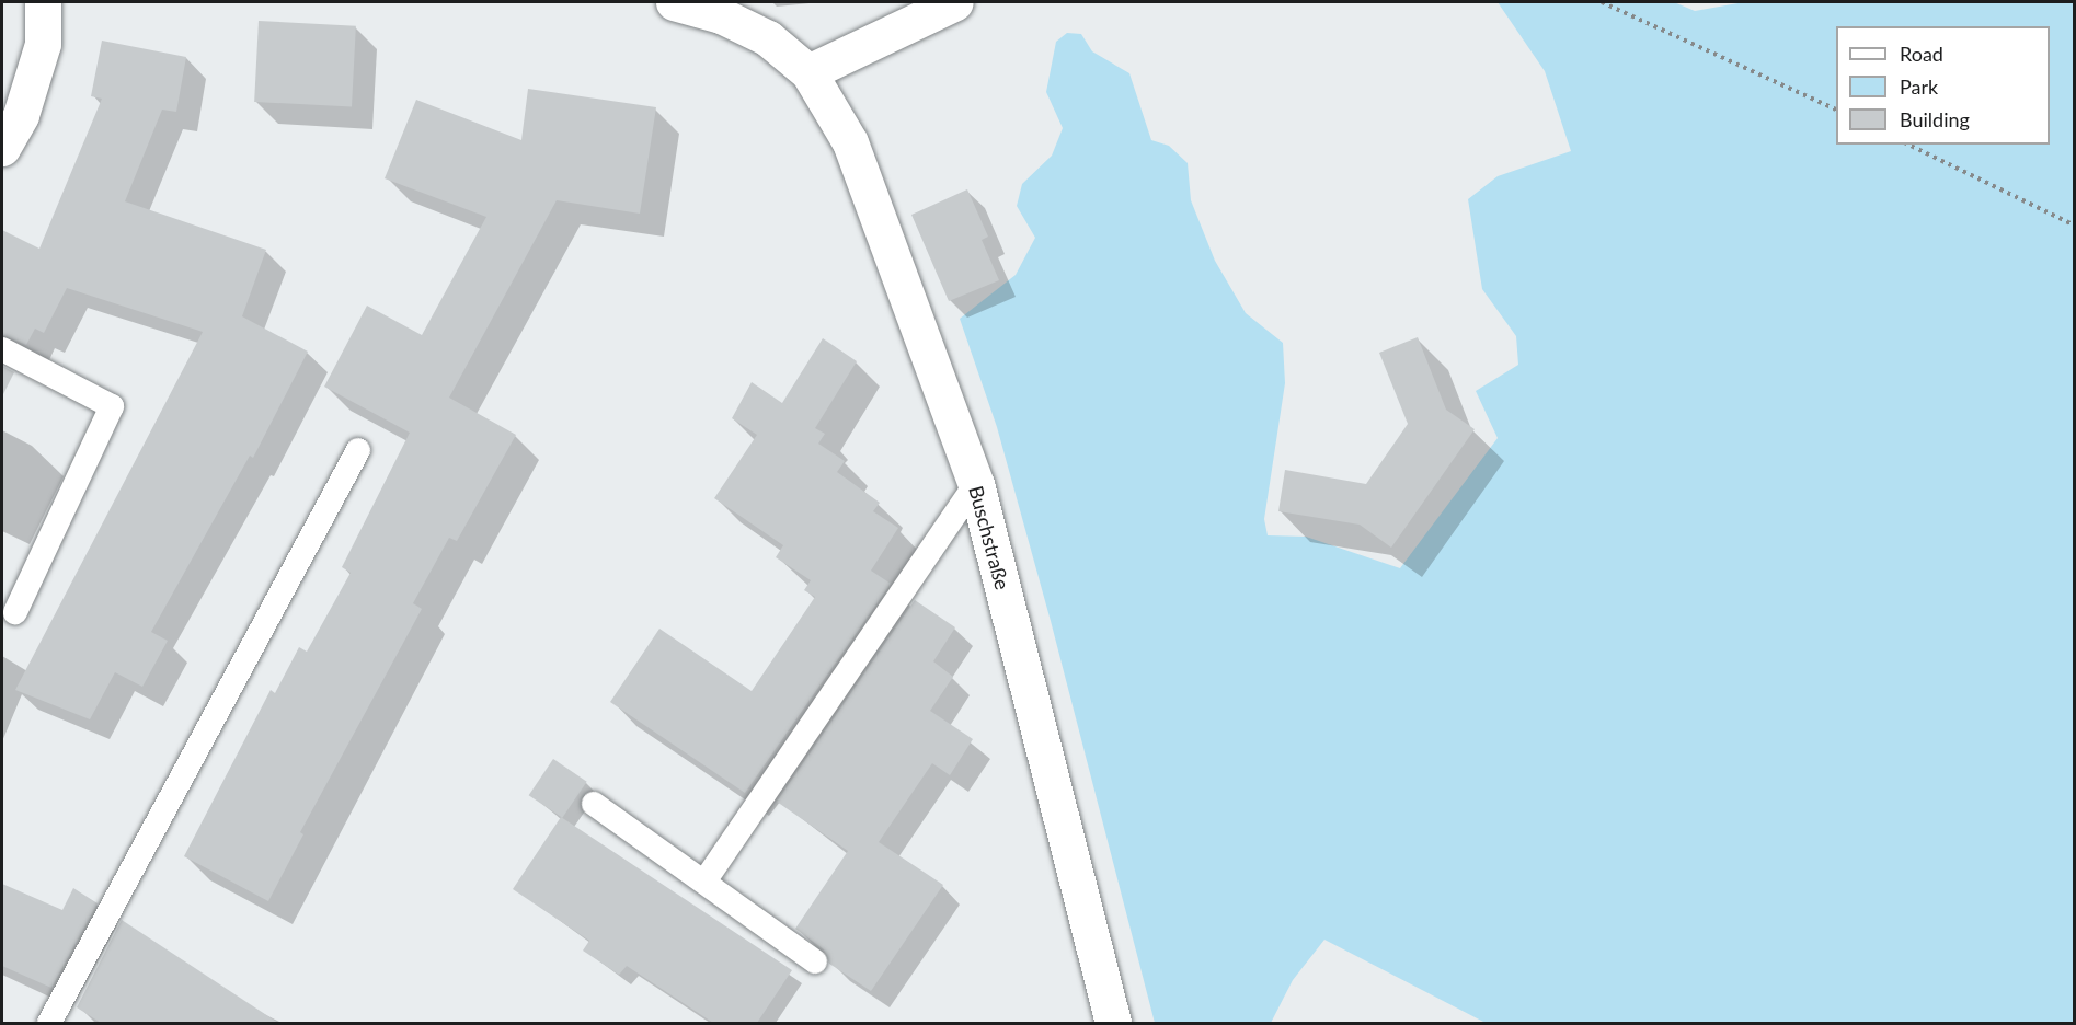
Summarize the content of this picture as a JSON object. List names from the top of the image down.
{
  "streets": {
    "street": ["Buschstraße"]
  },
  "legend": ["Road", "Park", "Building"]
}
